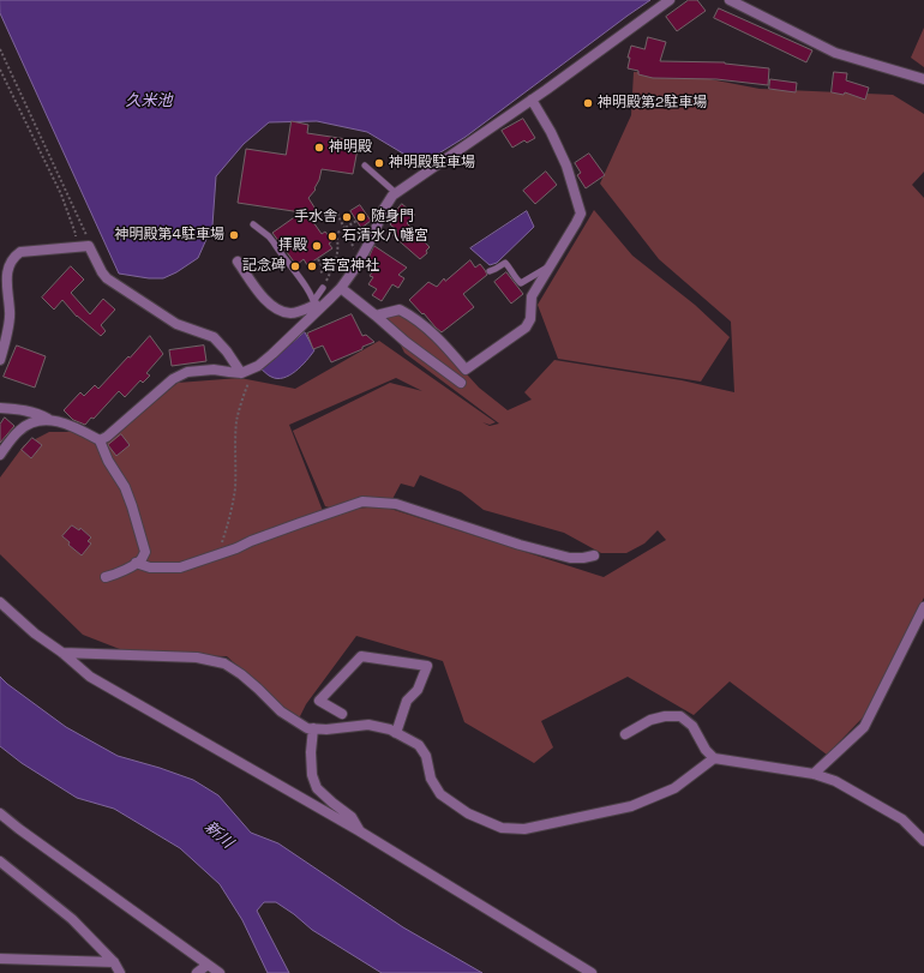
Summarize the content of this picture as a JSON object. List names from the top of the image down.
{
  "water": ["久米池", "新川"],
  "places": [
    "神明殿第2駐車場",
    "神明殿",
    "神明殿駐車場",
    "手水舎",
    "随身門",
    "神明殿第4駐車場",
    "石清水八幡宮",
    "拝殿",
    "記念碑",
    "若宮神社"
  ]
}
